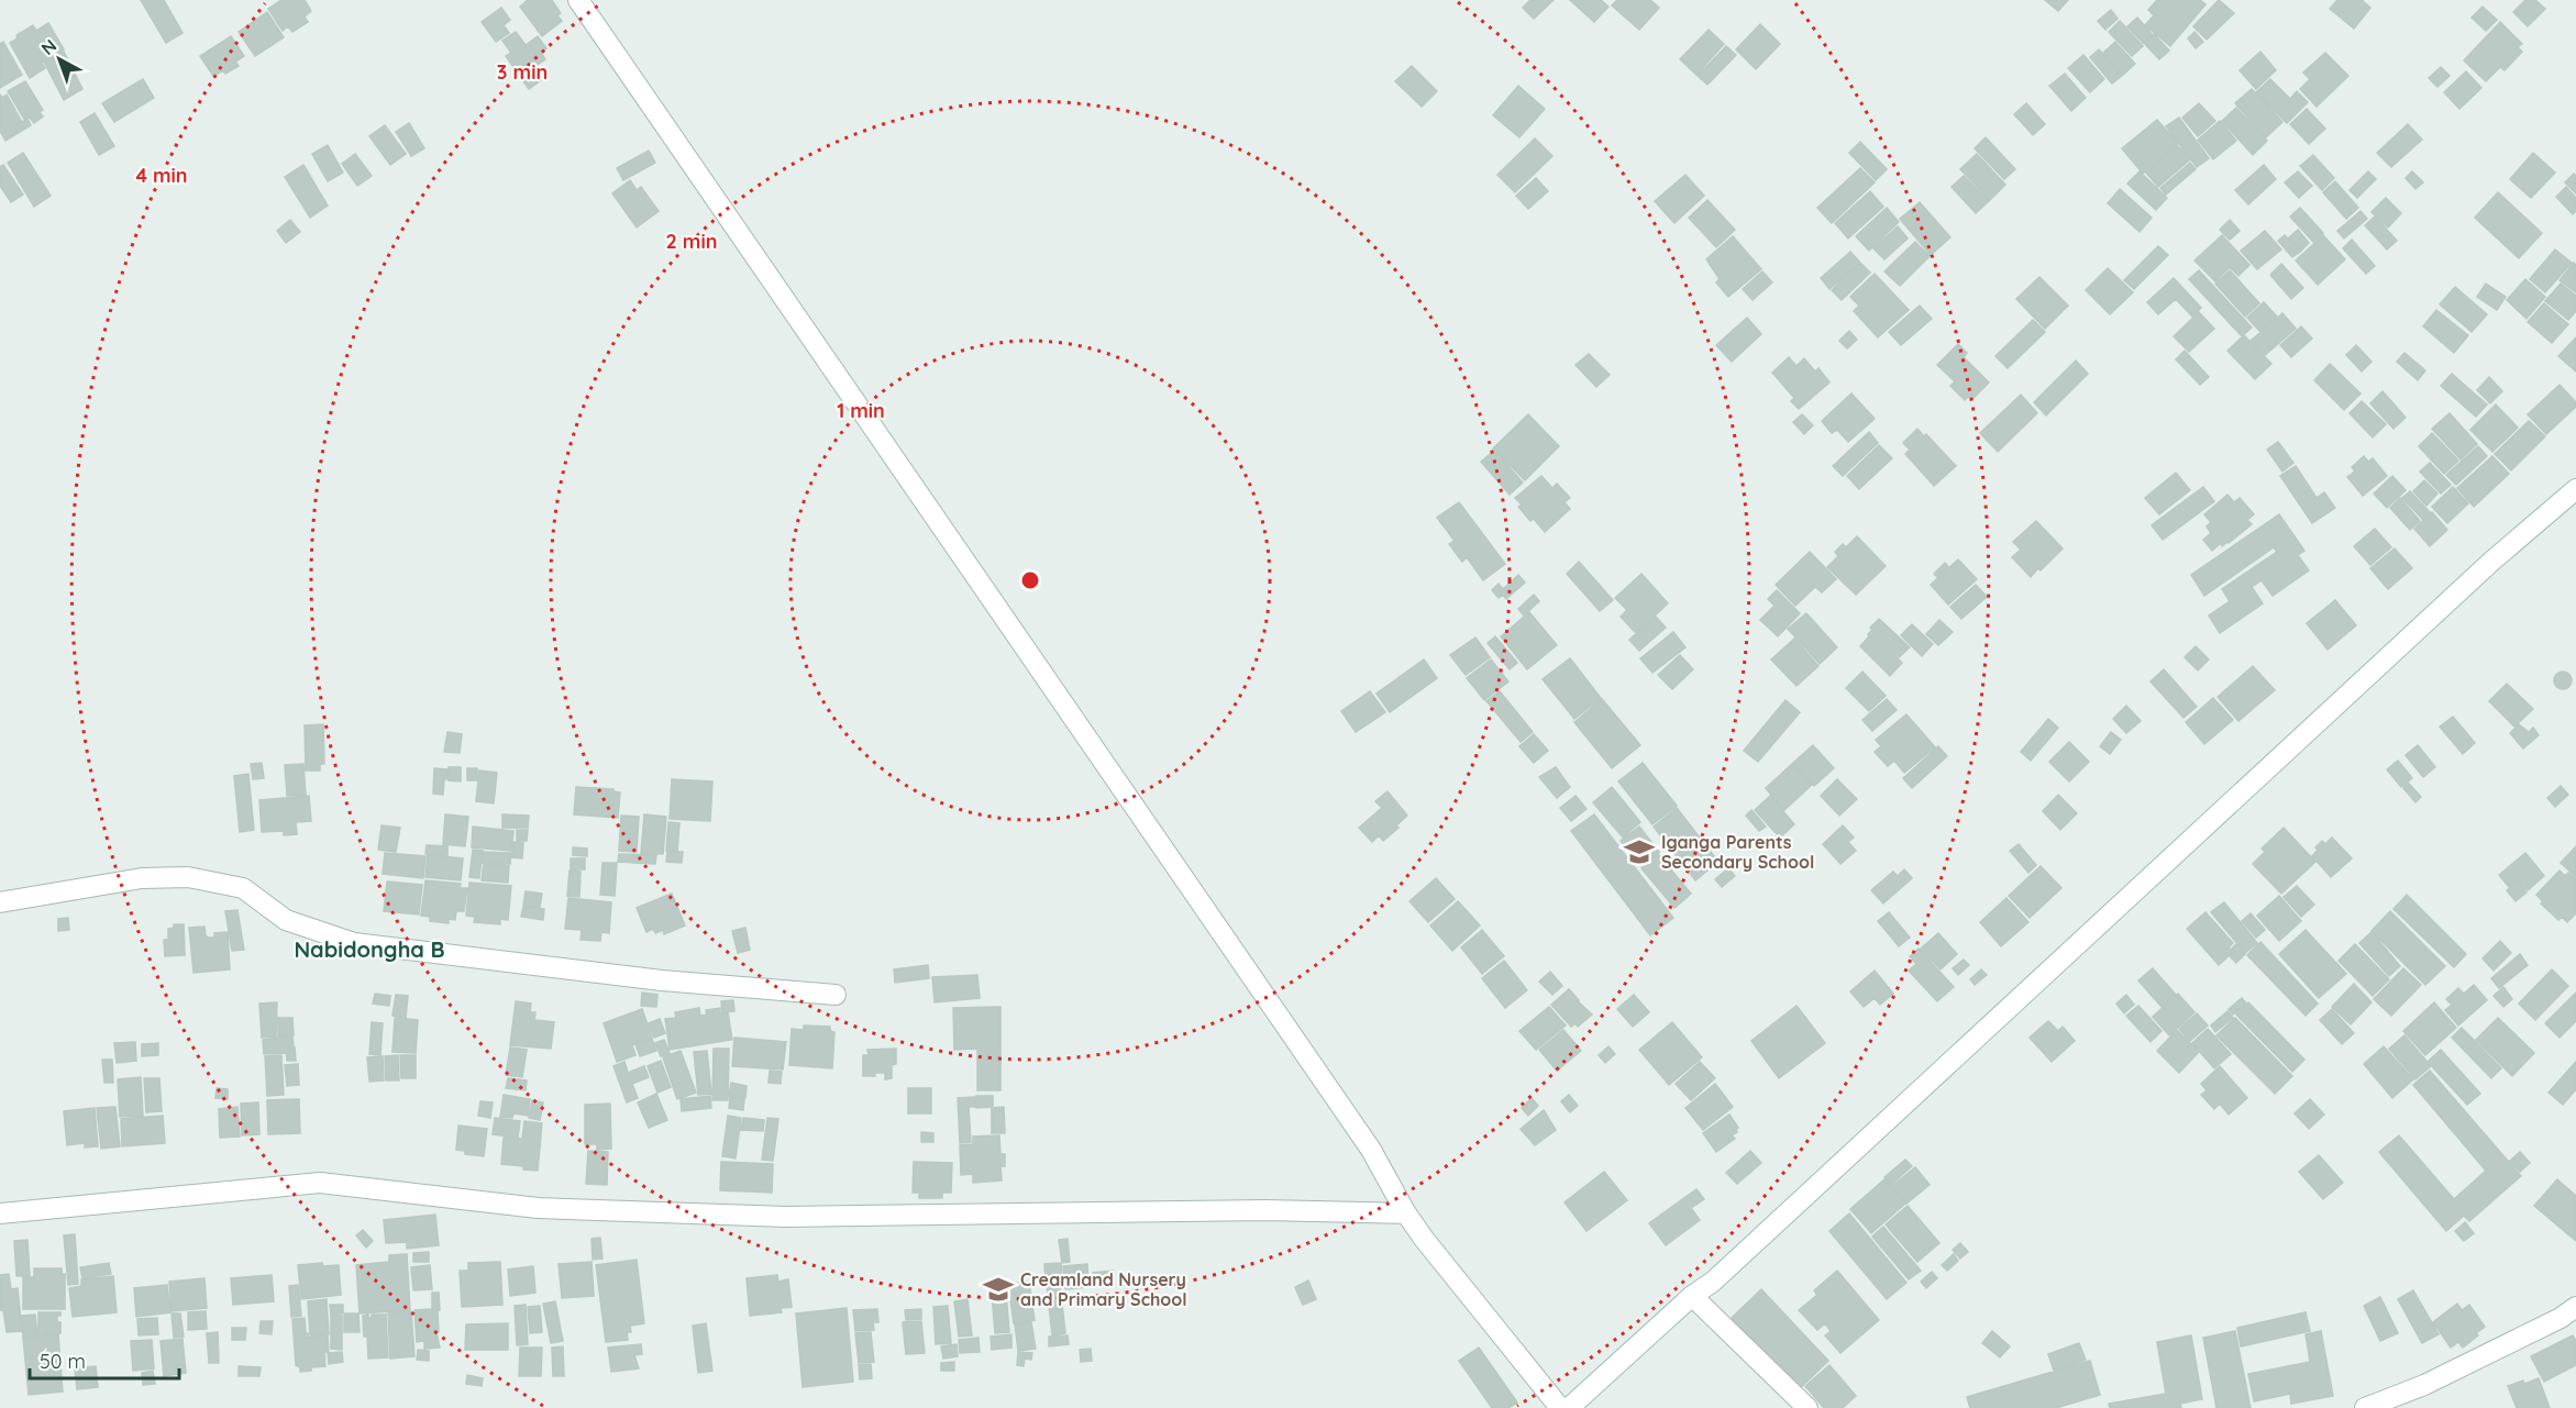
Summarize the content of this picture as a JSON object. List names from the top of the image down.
{
  "districts": ["Nabidongha B"],
  "places": {
    "school or university": ["Iganga Parents Secondary School", "Creamland Nursery and Primary School"]
  },
  "scale_bar": "50 m",
  "north": "top left",
  "rings": [
    "3 min",
    "4 min",
    "2 min",
    "1 min"
  ]
}
